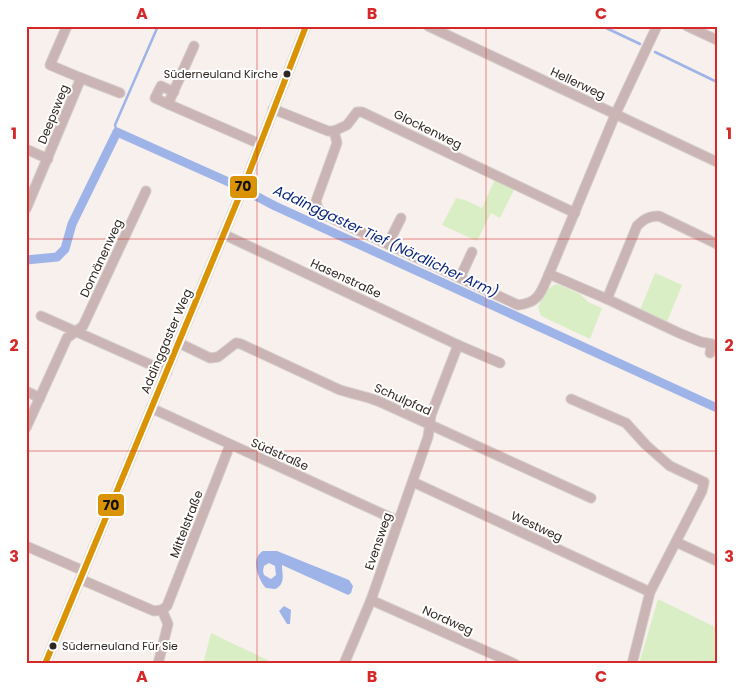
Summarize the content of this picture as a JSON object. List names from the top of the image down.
{
  "streets": {
    "street": [
      "Hellerweg",
      "Deepsweg",
      "Glockenweg",
      "Domänenweg",
      "Hasenstraße",
      "Addinggaster Weg",
      "Schulpfad",
      "Südstraße",
      "Mittelstraße",
      "Westweg",
      "Evensweg",
      "Nordweg"
    ]
  },
  "crossings": [
    ["Hasenstraße", "Addinggaster Weg"],
    ["Addinggaster Weg", "Schulpfad"],
    ["Addinggaster Weg", "Südstraße"],
    ["Schulpfad", "Evensweg"],
    ["Südstraße", "Mittelstraße"],
    ["Südstraße", "Evensweg"],
    ["Westweg", "Evensweg"],
    ["Evensweg", "Nordweg"]
  ],
  "water": ["Addinggaster Tief (Nördlicher Arm)"],
  "places": ["Süderneuland Kirche", "Süderneuland Für Sie"],
  "lines": ["transit line 70"],
  "grid": {
    "columns": ["A", "B", "C"],
    "rows": ["1", "2", "3"]
  }
}
